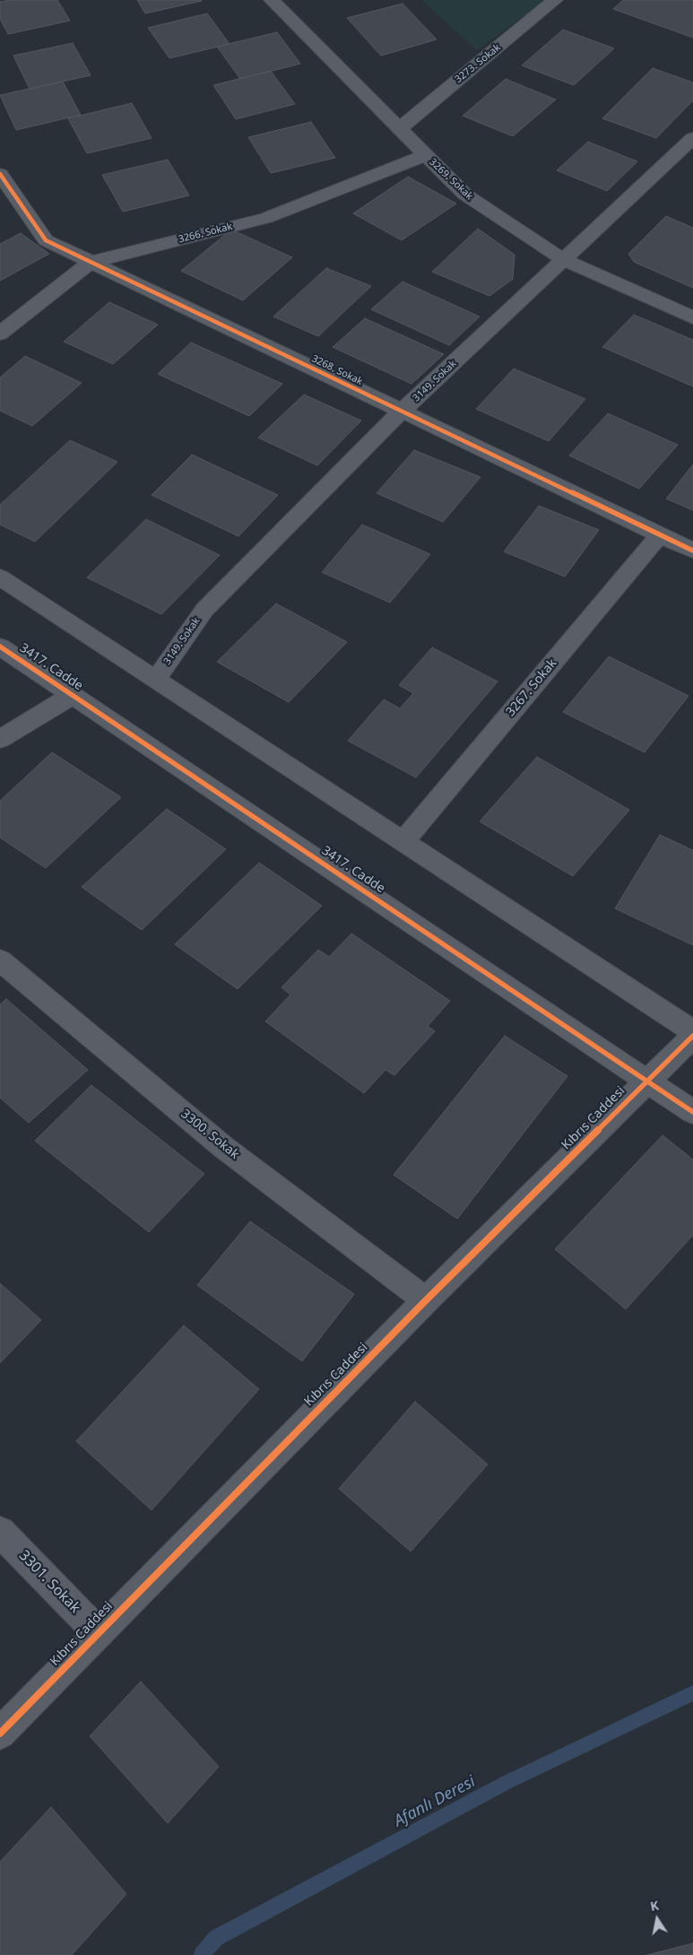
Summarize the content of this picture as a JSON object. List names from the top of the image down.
{
  "streets": {
    "street": [
      "3273. Sokak",
      "3269. Sokak",
      "3266. Sokak",
      "3268. Sokak",
      "3149. Sokak",
      "3417. Cadde",
      "3267. Sokak",
      "Kıbrıs Caddesi",
      "3300. Sokak",
      "3301. Sokak"
    ]
  },
  "crossings": [
    ["3273. Sokak", "3269. Sokak"],
    ["3269. Sokak", "3266. Sokak"],
    ["3269. Sokak", "3149. Sokak"],
    ["3266. Sokak", "3268. Sokak"],
    ["3268. Sokak", "3149. Sokak"],
    ["3268. Sokak", "3267. Sokak"],
    ["3417. Cadde", "Kıbrıs Caddesi"],
    ["Kıbrıs Caddesi", "3300. Sokak"],
    ["Kıbrıs Caddesi", "3301. Sokak"]
  ],
  "water": ["Afanlı Deresi"],
  "north": "top"
}
